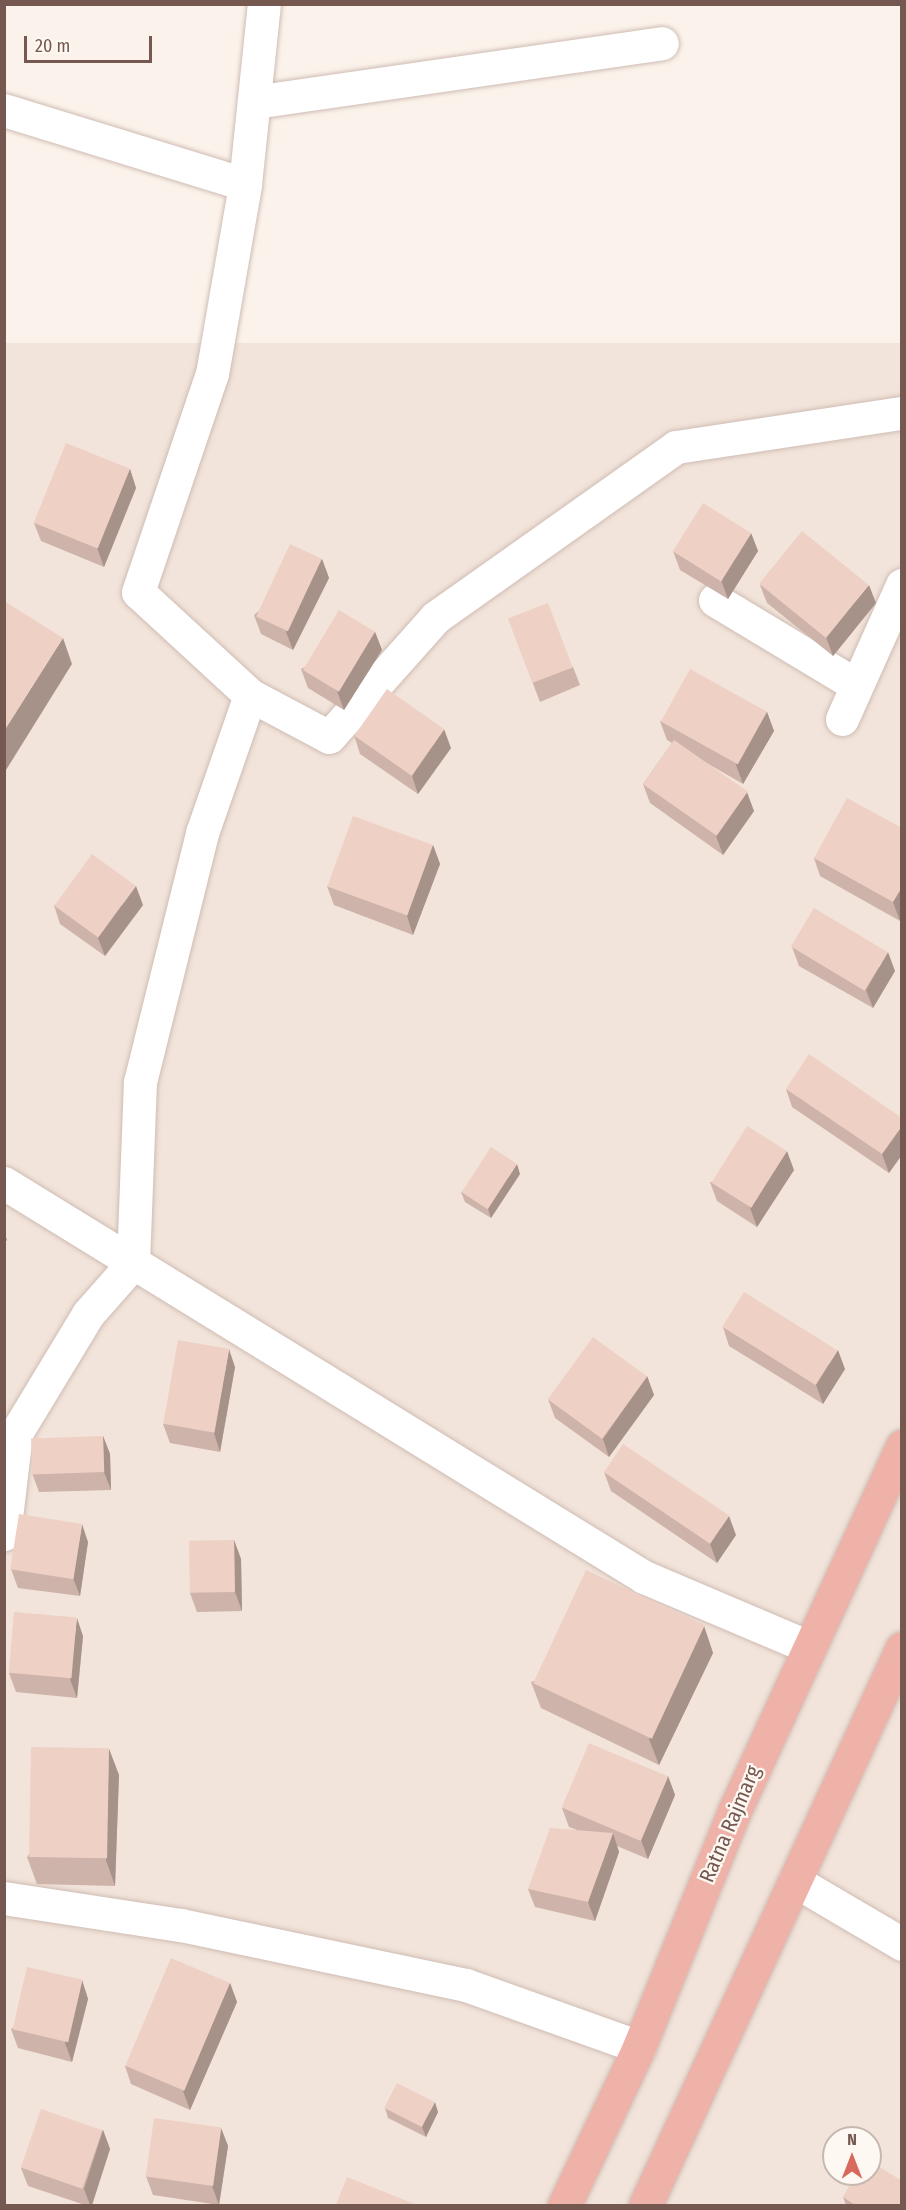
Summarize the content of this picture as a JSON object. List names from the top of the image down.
{
  "streets": {
    "highway": ["Ratna Rajmarg"]
  },
  "scale_bar": "20 m",
  "north": "top"
}
